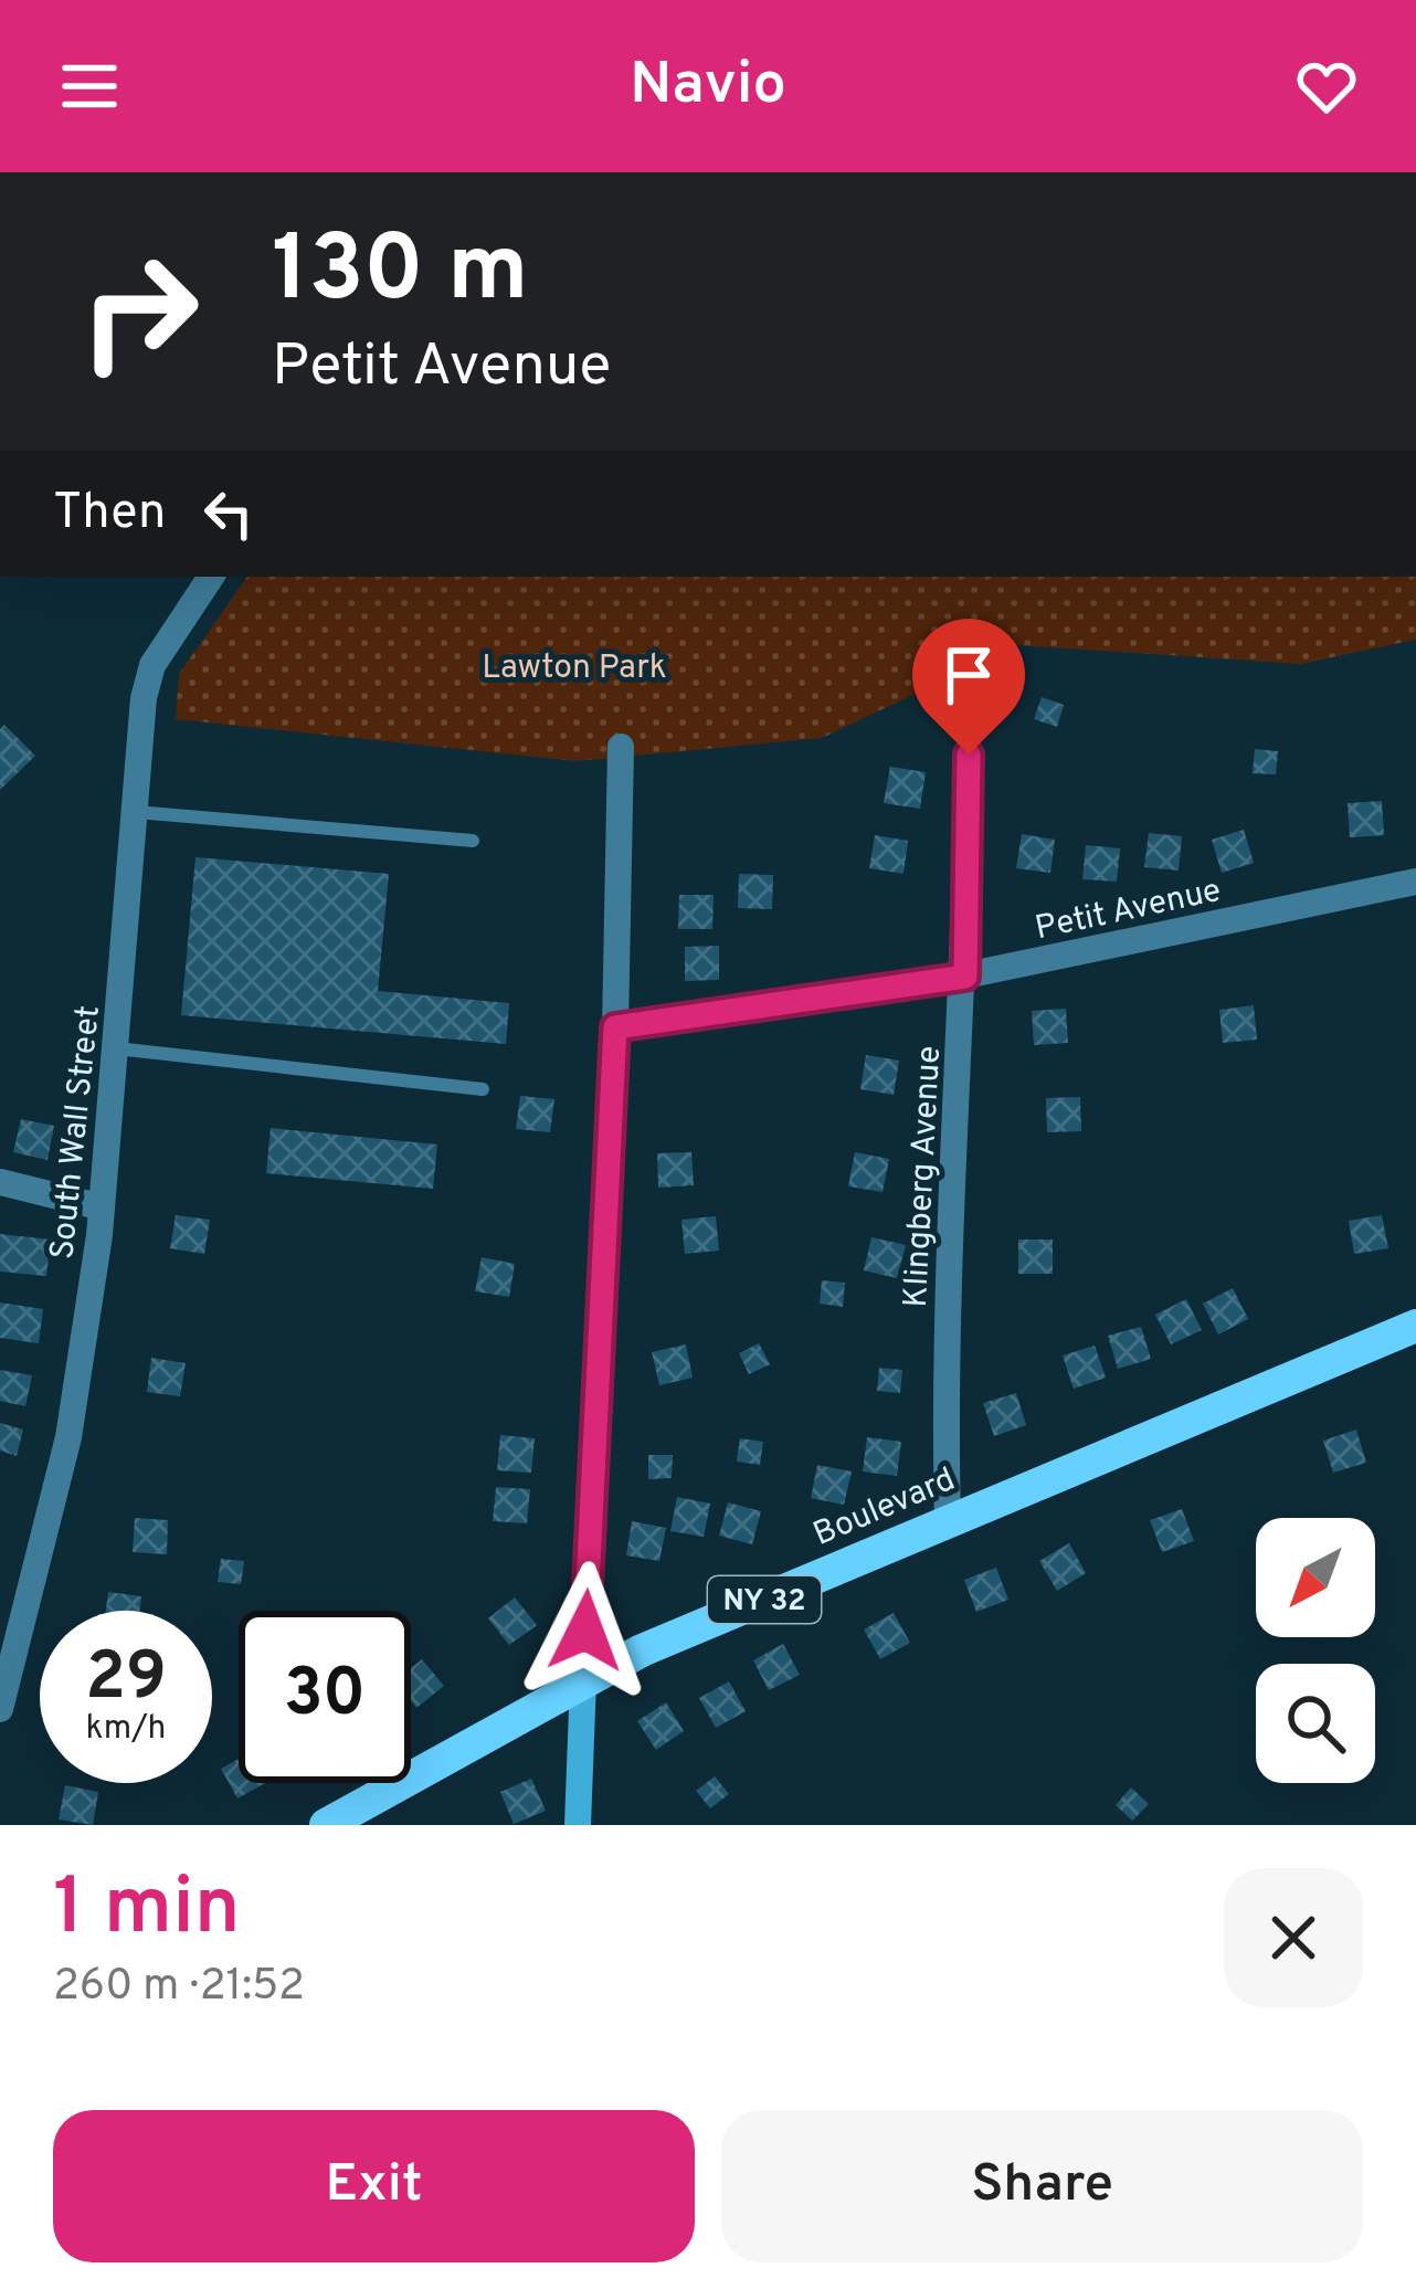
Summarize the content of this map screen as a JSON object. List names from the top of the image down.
{
  "streets": {
    "main road": ["Boulevard", "NY 32"],
    "street": ["Petit Avenue", "South Wall Street", "Klingberg Avenue"]
  },
  "crossings": [
    ["Petit Avenue", "Klingberg Avenue"],
    ["Klingberg Avenue", "Boulevard"]
  ],
  "parks": ["Lawton Park"],
  "north": "bottom left",
  "page": {
    "header": "Navio",
    "turn": ["130 m", "Petit Avenue"],
    "then": "Then",
    "speed": "29 km/h",
    "limit": "30",
    "heading": ["1 min", "260 m · 21:52"],
    "buttons": ["Exit", "Share"]
  }
}
